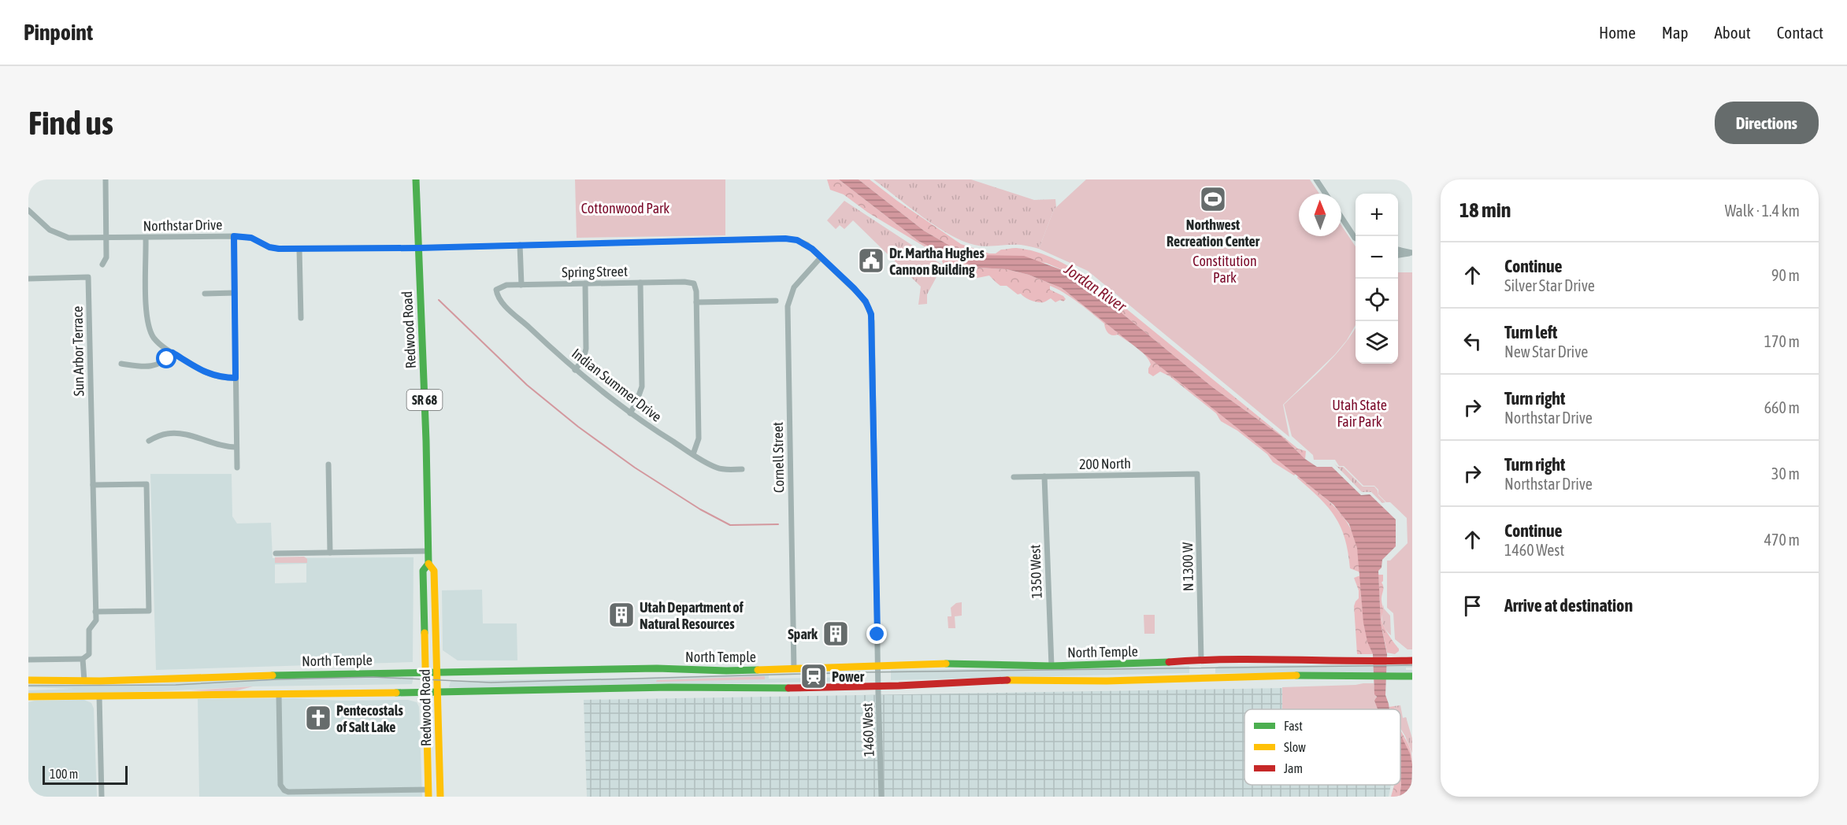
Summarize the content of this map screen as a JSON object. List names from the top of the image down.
{
  "streets": {
    "main road": ["Redwood Road", "SR 68", "North Temple"],
    "street": [
      "Northstar Drive",
      "Spring Street",
      "Sun Arbor Terrace",
      "Indian Summer Drive",
      "Cornell Street",
      "200 North",
      "N 1300 W",
      "1350 West",
      "1460 West"
    ]
  },
  "crossings": [
    ["Northstar Drive", "Redwood Road"],
    ["Northstar Drive", "Cornell Street"],
    ["Northstar Drive", "1460 West"],
    ["Spring Street", "Indian Summer Drive"],
    ["Redwood Road", "North Temple"],
    ["Sun Arbor Terrace", "North Temple"],
    ["Cornell Street", "North Temple"],
    ["Cornell Street", "1460 West"],
    ["200 North", "N 1300 W"],
    ["200 North", "1350 West"],
    ["N 1300 W", "North Temple"],
    ["1350 West", "North Temple"],
    ["North Temple", "1460 West"]
  ],
  "water": ["Jordan River"],
  "parks": ["Cottonwood Park", "Constitution Park", "Utah State Fair Park"],
  "places": {
    "sports": ["Northwest Recreation Center"],
    "public building": ["Dr. Martha Hughes Cannon Building"],
    "building": ["Utah Department of Natural Resources", "Spark"],
    "station": ["Power"],
    "church": ["Pentecostals of Salt Lake"]
  },
  "legend": ["Fast", "Slow", "Jam"],
  "scale_bar": "100 m",
  "north": "top",
  "page": {
    "header": "Pinpoint",
    "nav": [
      "Home",
      "Map",
      "About",
      "Contact"
    ],
    "buttons": "Directions",
    "title": "Find us",
    "heading": ["18 min", "Walk · 1.4 km"],
    "map_buttons": ["+", "−"],
    "list": [
      ["Continue", "Silver Star Drive", "90 m"],
      ["Turn left", "New Star Drive", "170 m"],
      ["Turn right", "Northstar Drive", "660 m"],
      ["Turn right", "Northstar Drive", "30 m"],
      ["Continue", "1460 West", "470 m"],
      "Arrive at destination"
    ],
    "scale": "100 m"
  }
}
